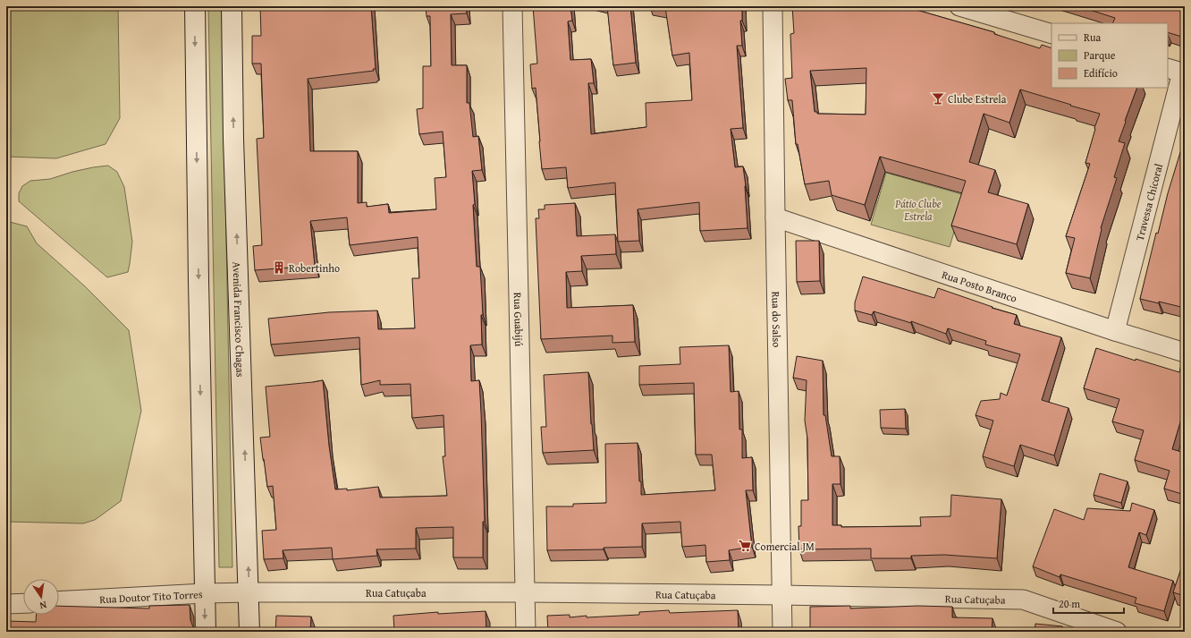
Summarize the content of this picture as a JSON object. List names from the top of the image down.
{
  "streets": {
    "street": [
      "Travessa Chicoral",
      "Rua Posto Branco",
      "Rua Guabijú",
      "Avenida Francisco Chagas",
      "Rua do Salso",
      "Rua Catuçaba",
      "Rua Doutor Tito Torres"
    ]
  },
  "crossings": [
    ["Travessa Chicoral", "Rua Posto Branco"],
    ["Rua Posto Branco", "Rua do Salso"],
    ["Rua Guabijú", "Rua Catuçaba"],
    ["Avenida Francisco Chagas", "Rua Catuçaba"],
    ["Avenida Francisco Chagas", "Rua Doutor Tito Torres"],
    ["Rua do Salso", "Rua Catuçaba"],
    ["Rua Catuçaba", "Rua Doutor Tito Torres"]
  ],
  "parks": ["Pátio Clube Estrela"],
  "places": {
    "bar": ["Clube Estrela"],
    "building": ["Robertinho"],
    "supermarket": ["Comercial JM"]
  },
  "legend": ["Rua", "Parque", "Edifício"],
  "scale_bar": "20 m",
  "north": "bottom"
}
